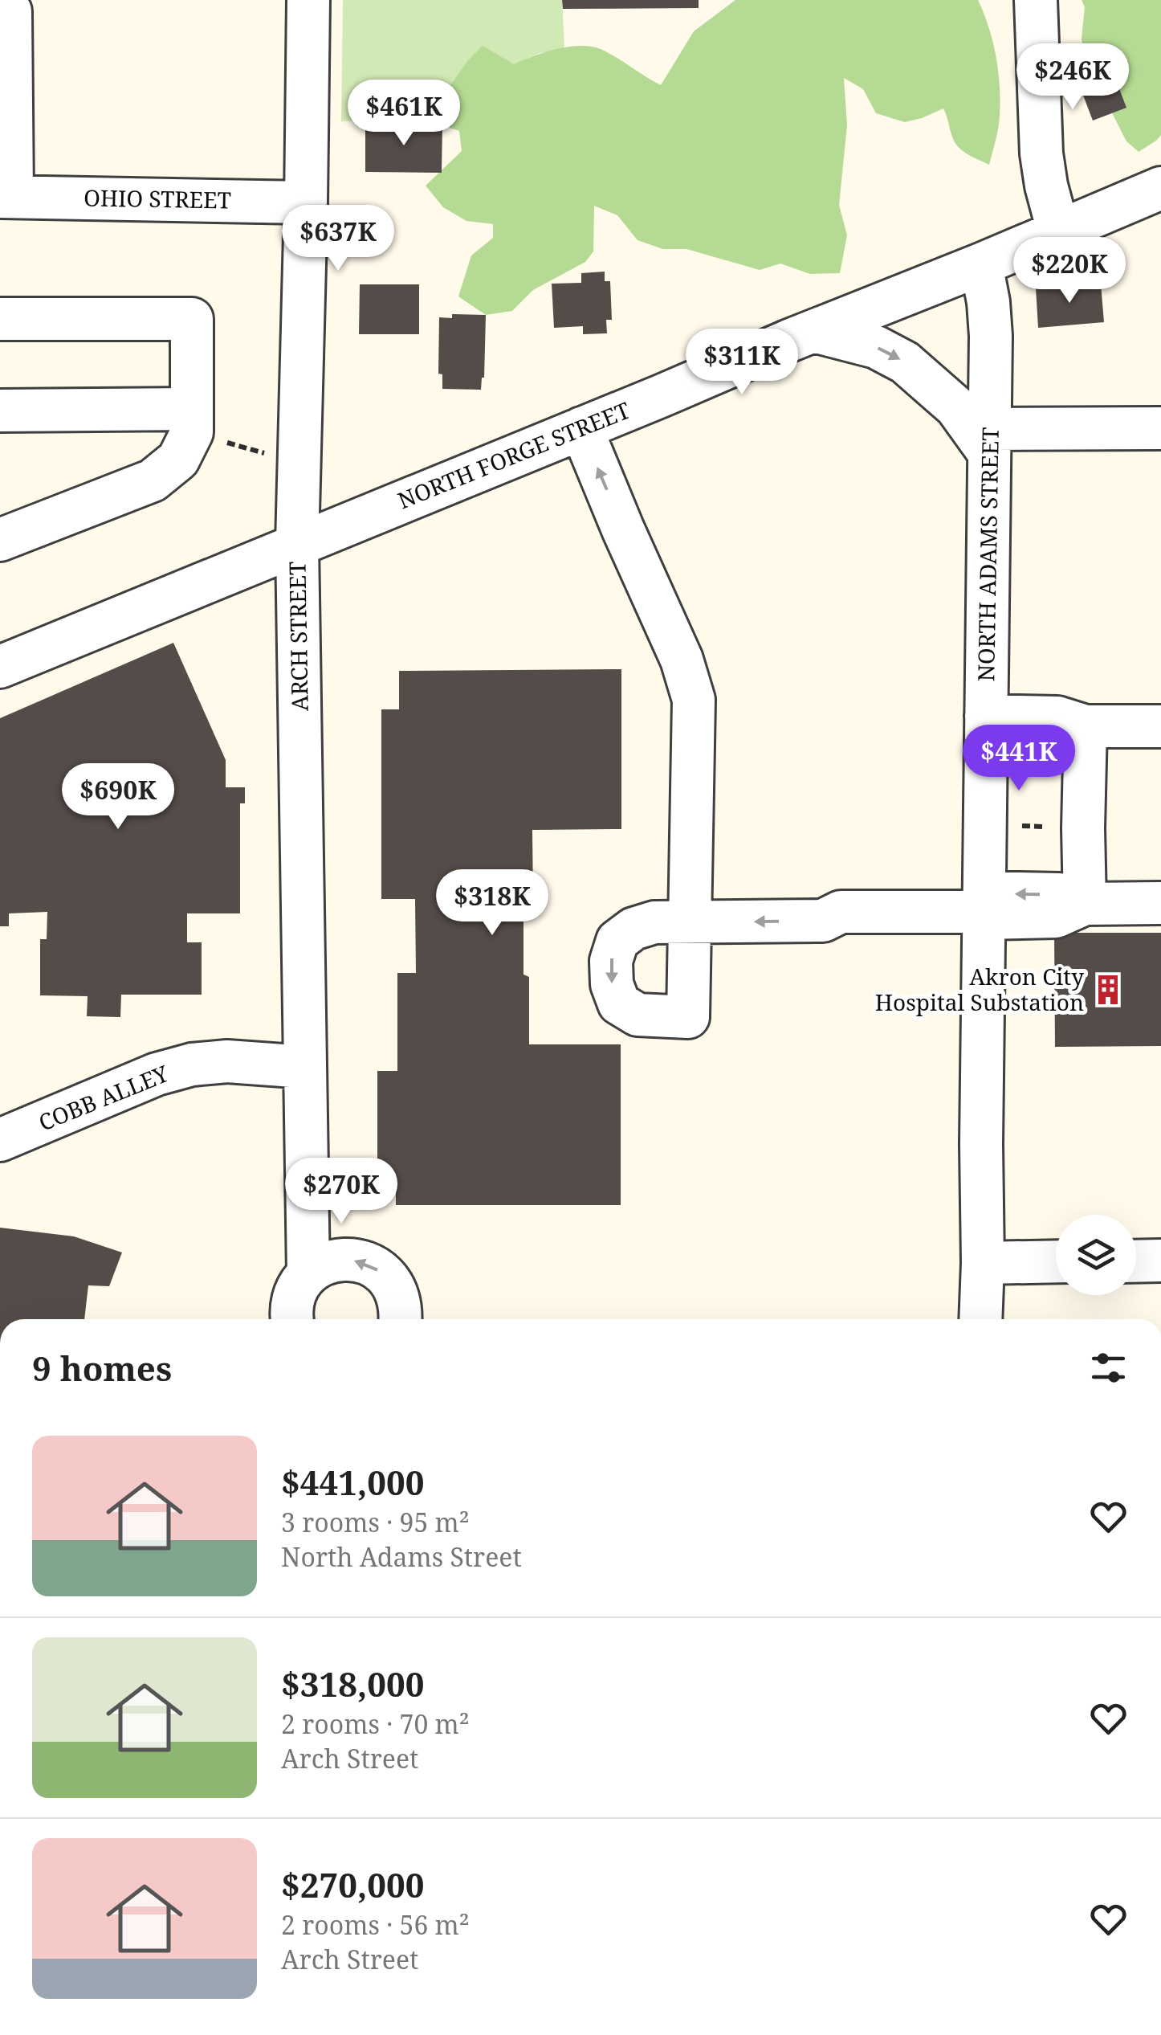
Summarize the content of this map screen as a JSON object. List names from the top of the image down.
{
  "streets": {
    "street": [
      "OHIO STREET",
      "NORTH FORGE STREET",
      "NORTH ADAMS STREET",
      "ARCH STREET",
      "COBB ALLEY"
    ]
  },
  "crossings": [
    ["OHIO STREET", "ARCH STREET"],
    ["NORTH FORGE STREET", "NORTH ADAMS STREET"],
    ["NORTH FORGE STREET", "ARCH STREET"],
    ["ARCH STREET", "COBB ALLEY"]
  ],
  "places": {
    "building": ["Akron City Hospital Substation"]
  },
  "page": {
    "price": [
      "$246K",
      "$461K",
      "$637K",
      "$220K",
      "$311K",
      "$441K",
      "$690K",
      "$318K",
      "$270K"
    ],
    "heading": "9 homes",
    "list": [
      {
        "name": "$441,000",
        "note": "3 rooms · 95 m² · North Adams Street"
      },
      {
        "name": "$318,000",
        "note": "2 rooms · 70 m² · Arch Street"
      },
      {
        "name": "$270,000",
        "note": "2 rooms · 56 m² · Arch Street"
      }
    ]
  }
}
